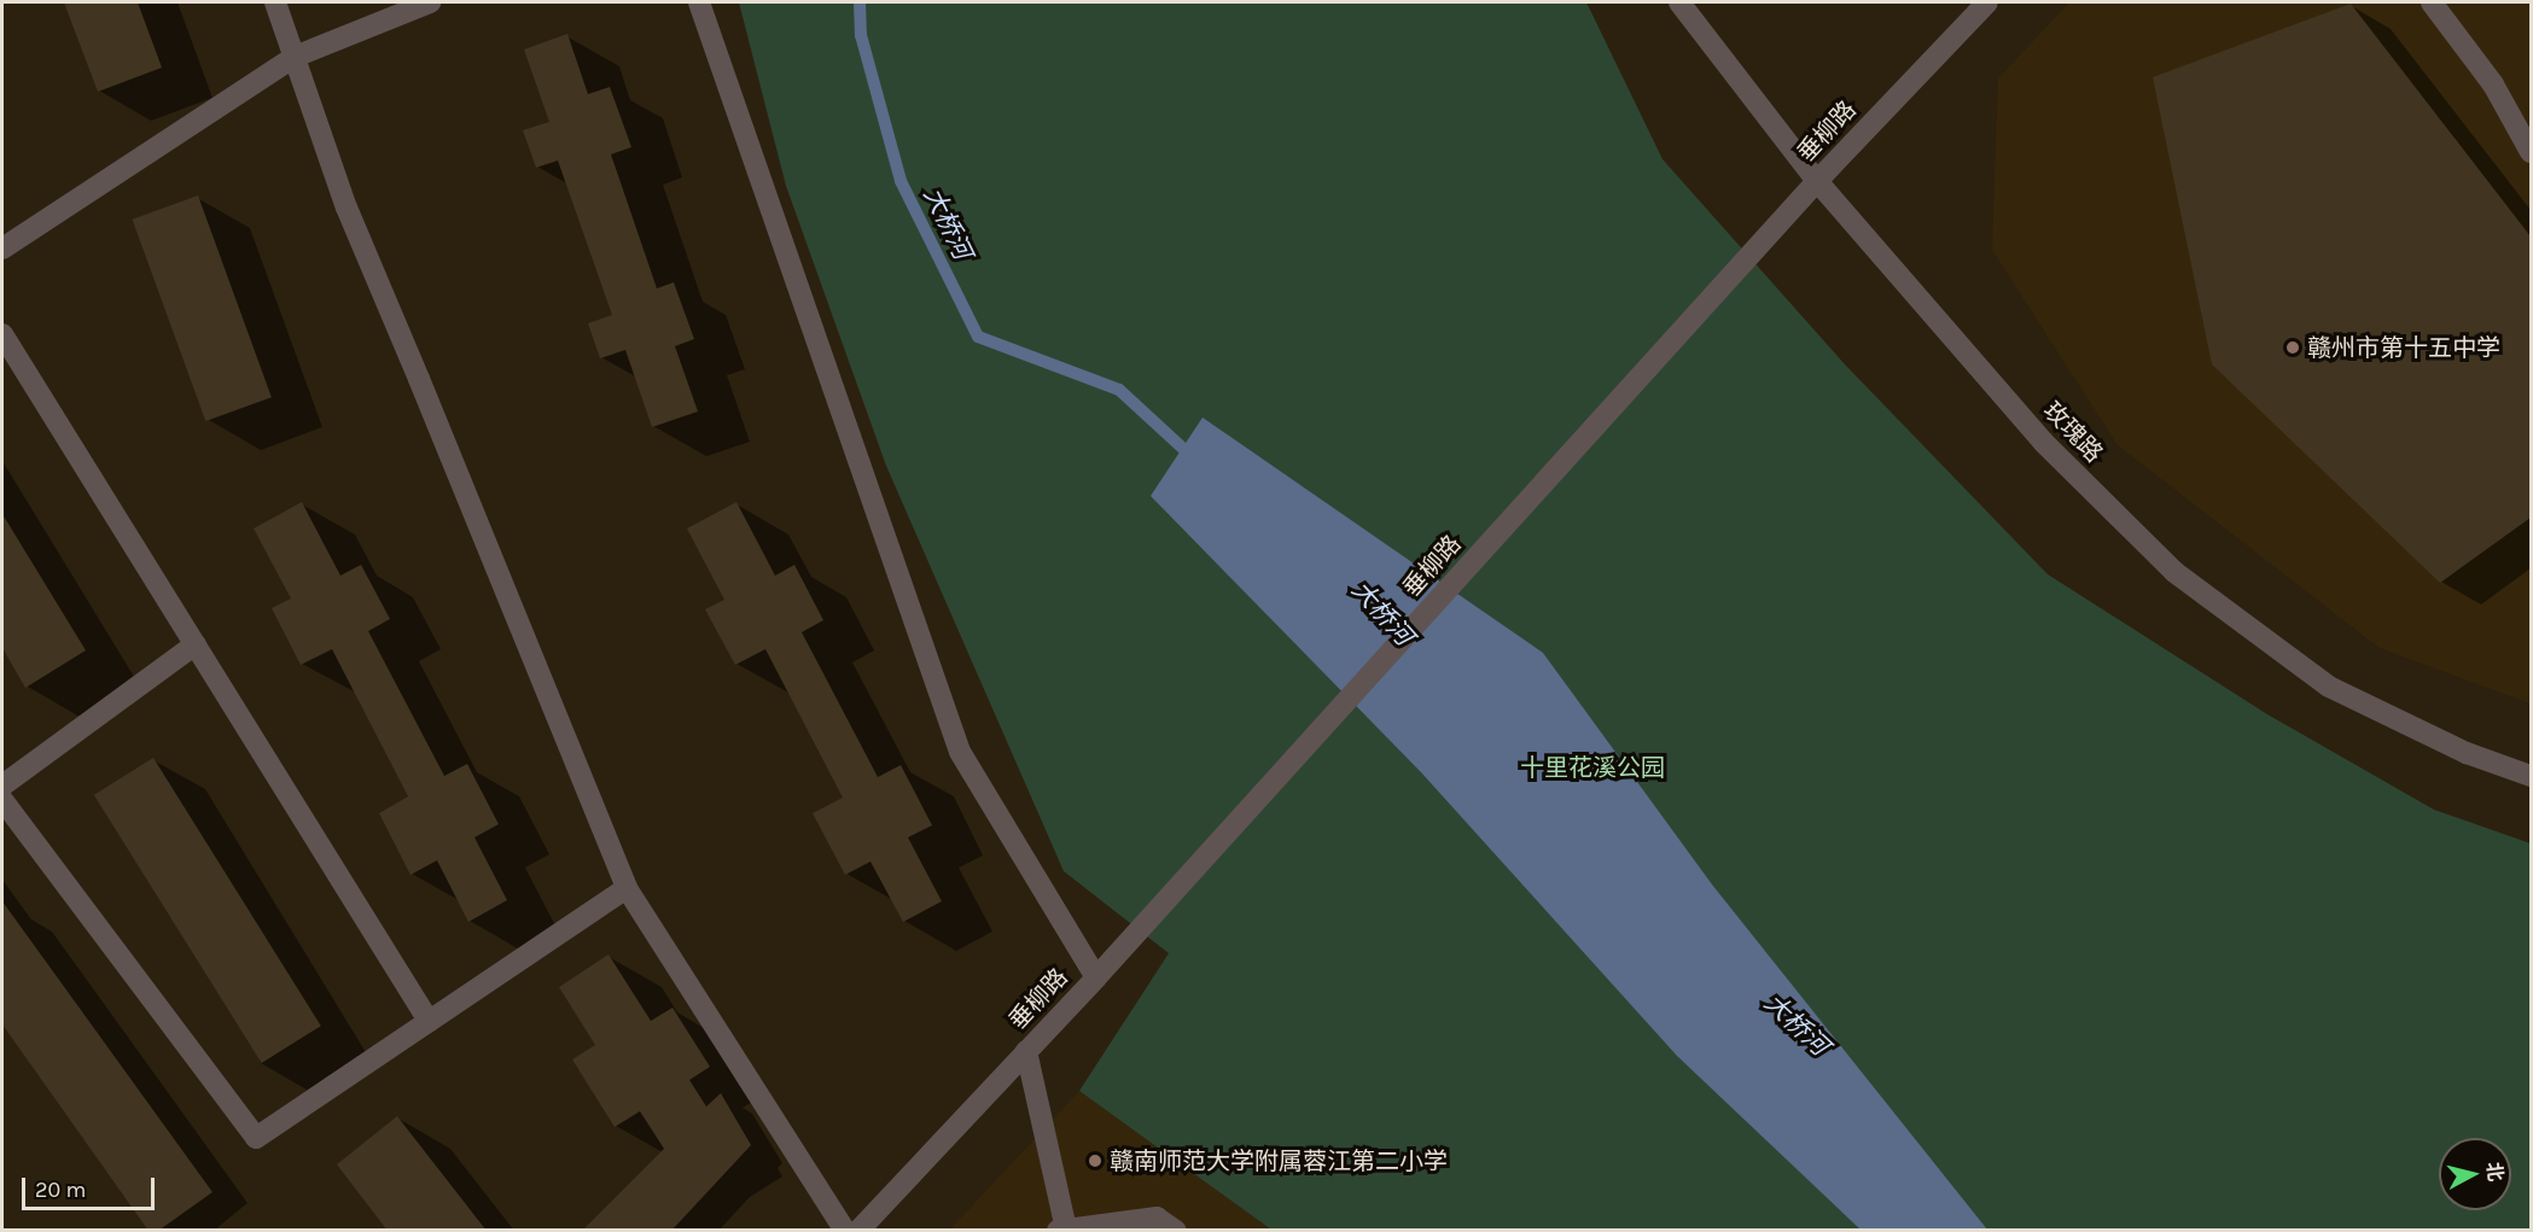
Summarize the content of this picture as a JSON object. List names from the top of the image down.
{
  "streets": {
    "street": ["垂柳路", "玫瑰路"]
  },
  "crossings": [
    ["垂柳路", "玫瑰路"]
  ],
  "water": ["大桥河"],
  "parks": ["十里花溪公园"],
  "places": ["赣州市第十五中学", "赣南师范大学附属蓉江第二小学"],
  "scale_bar": "20 m",
  "north": "right"
}
